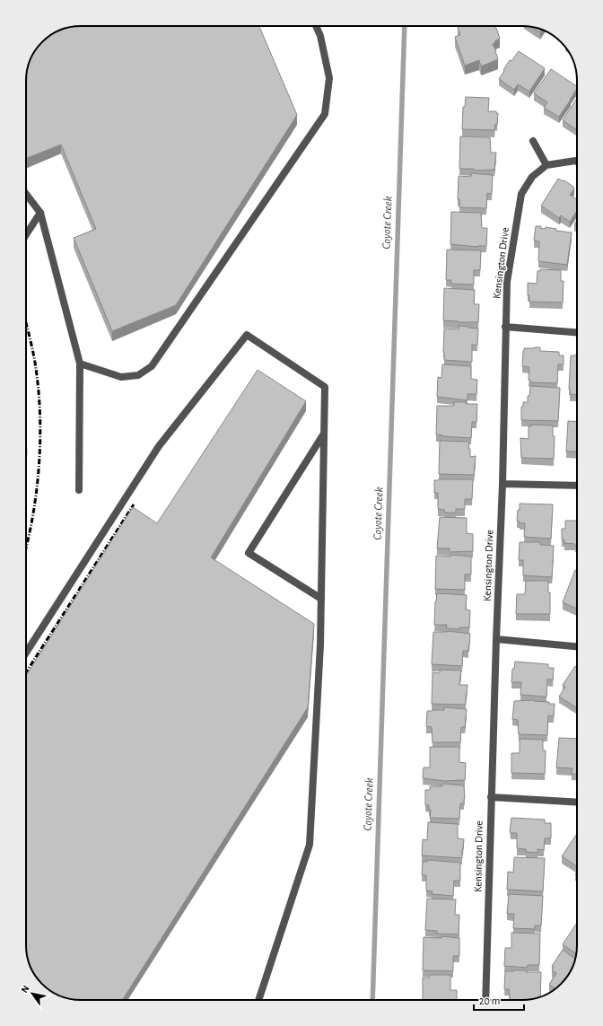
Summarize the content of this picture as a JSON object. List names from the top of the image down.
{
  "streets": {
    "street": ["Kensington Drive"]
  },
  "water": ["Coyote Creek"],
  "scale_bar": "20 m",
  "north": "top left"
}
